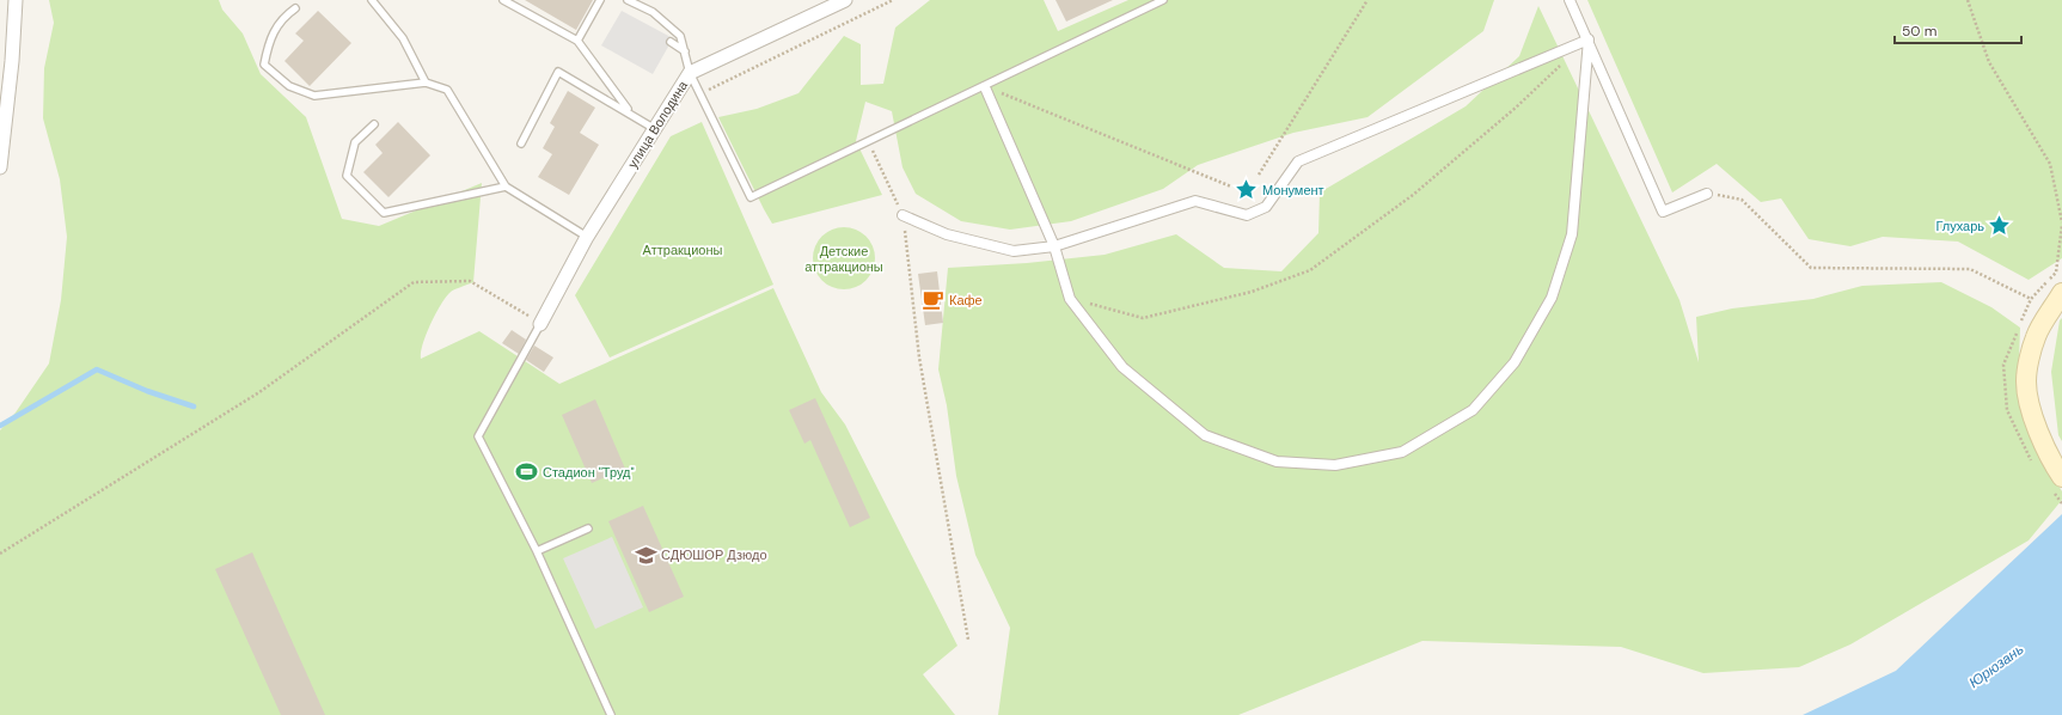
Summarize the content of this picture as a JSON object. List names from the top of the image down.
{
  "streets": {
    "street": ["улица Володина"]
  },
  "water": ["Юрюзань"],
  "parks": ["Аттракционы", "Детские аттракционы"],
  "places": {
    "place": ["Монумент", "Глухарь"],
    "cafe": ["Кафе"],
    "sports": ["Стадион \"Труд\""],
    "school or university": ["СДЮШОР Дзюдо"]
  },
  "scale_bar": "50 m"
}
